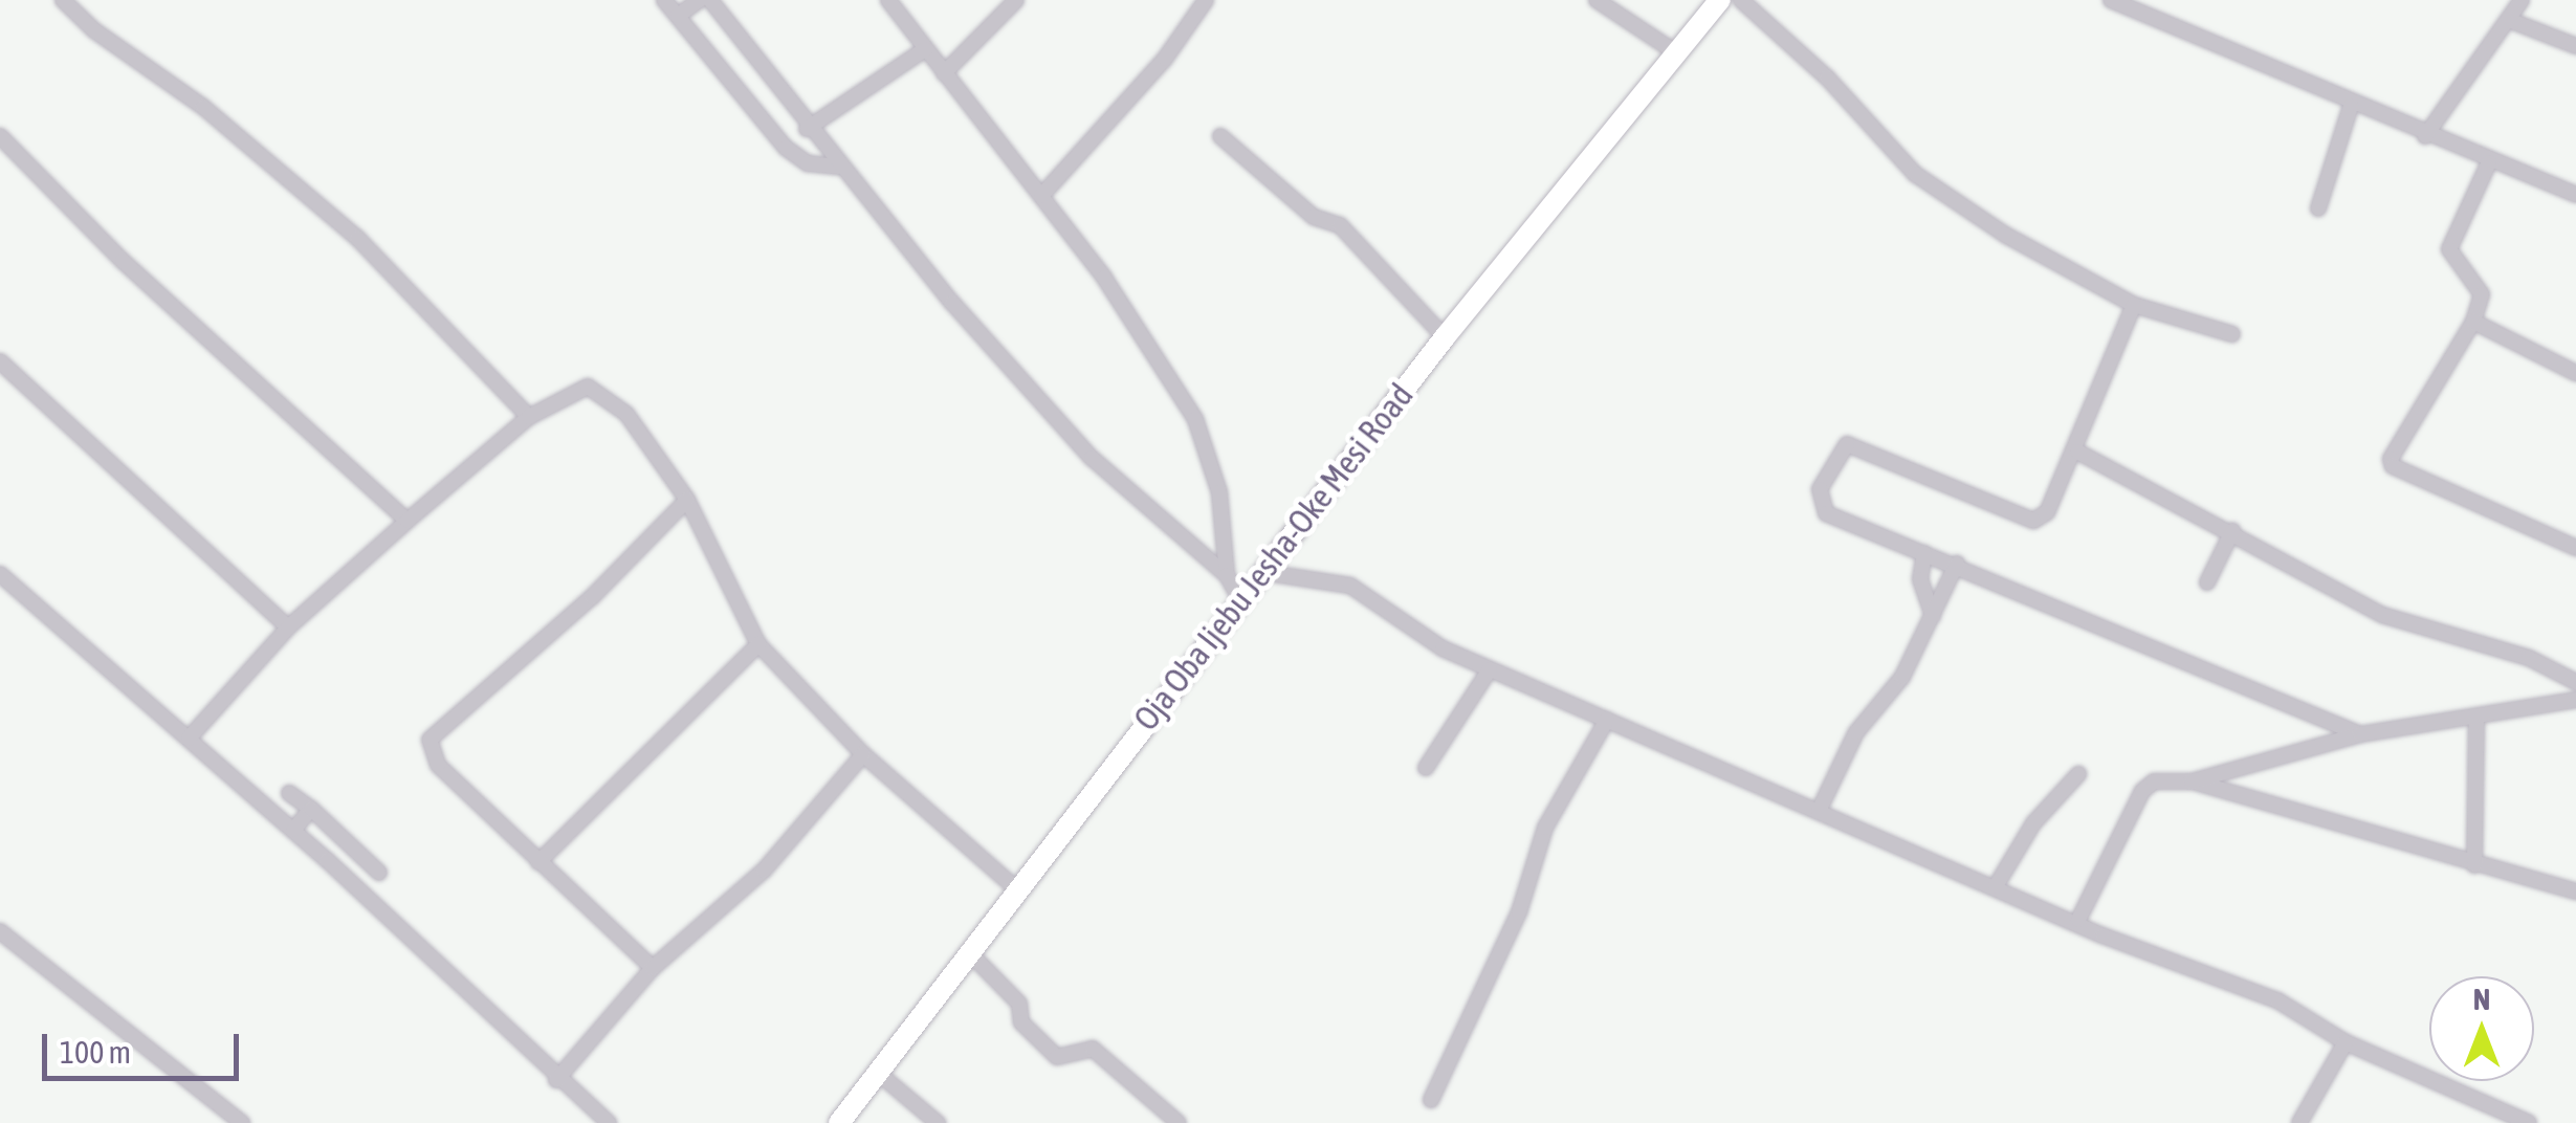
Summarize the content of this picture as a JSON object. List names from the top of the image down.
{
  "streets": {
    "main road": ["Oja Oba Ijebu Jesha-Oke Mesi Road"]
  },
  "scale_bar": "100 m",
  "north": "top"
}
